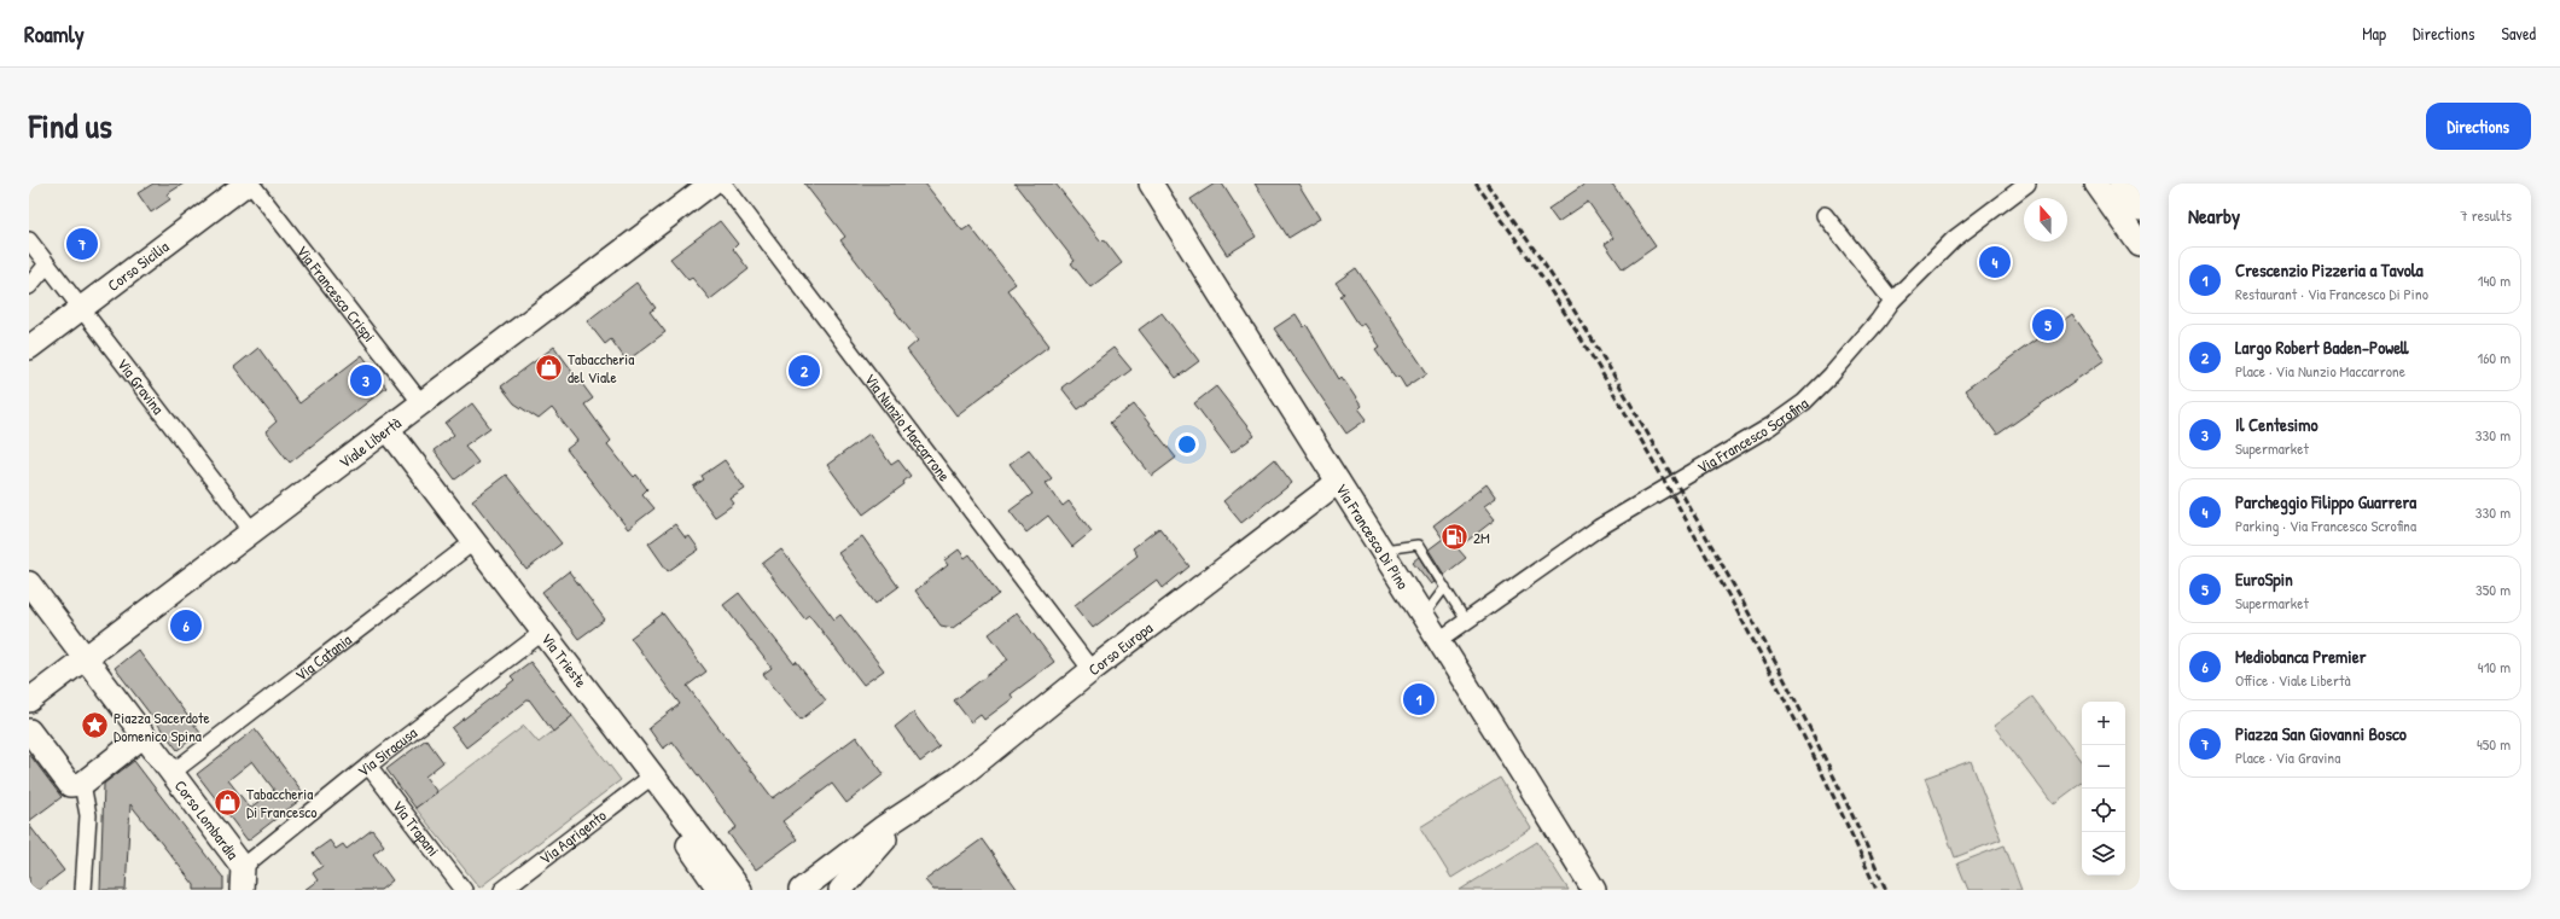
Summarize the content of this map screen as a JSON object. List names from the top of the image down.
{
  "streets": {
    "street": [
      "Corso Sicilia",
      "Via Francesco Crispi",
      "Via Gravina",
      "Via Nunzio Maccarrone",
      "Via Francesco Scrofina",
      "Viale Libertà",
      "Via Francesco Di Pino",
      "Corso Europa",
      "Via Catania",
      "Via Trieste",
      "Via Siracusa",
      "Corso Lombardia",
      "Via Trapani",
      "Via Agrigento"
    ]
  },
  "crossings": [
    ["Corso Sicilia", "Via Gravina"],
    ["Via Francesco Crispi", "Viale Libertà"],
    ["Via Gravina", "Viale Libertà"],
    ["Via Nunzio Maccarrone", "Corso Europa"],
    ["Via Francesco Scrofina", "Via Francesco Di Pino"],
    ["Viale Libertà", "Via Trieste"],
    ["Viale Libertà", "Corso Lombardia"],
    ["Via Francesco Di Pino", "Corso Europa"],
    ["Via Catania", "Via Trieste"],
    ["Via Catania", "Corso Lombardia"],
    ["Via Trieste", "Via Siracusa"],
    ["Via Trieste", "Via Agrigento"],
    ["Via Siracusa", "Corso Lombardia"],
    ["Via Siracusa", "Via Trapani"]
  ],
  "places": {
    "shop": ["Tabaccheria del Viale", "Tabaccheria Di Francesco"],
    "fuel station": ["2M"],
    "place": ["Piazza Sacerdote Domenico Spina"]
  },
  "north": "top",
  "page": {
    "header": "Roamly",
    "nav": ["Map", "Directions", "Saved"],
    "title": "Find us",
    "buttons": "Directions",
    "heading": ["Nearby", "7 results"],
    "pins": [
      "7",
      "4",
      "5",
      "2",
      "3",
      "6",
      "1"
    ],
    "list": [
      {
        "mark": "1",
        "name": "Crescenzio Pizzeria a Tavola",
        "note": "Restaurant · Via Francesco Di Pino",
        "value": "140 m"
      },
      {
        "mark": "2",
        "name": "Largo Robert Baden-Powell",
        "note": "Place · Via Nunzio Maccarrone",
        "value": "160 m"
      },
      {
        "mark": "3",
        "name": "Il Centesimo",
        "note": "Supermarket",
        "value": "330 m"
      },
      {
        "mark": "4",
        "name": "Parcheggio Filippo Guarrera",
        "note": "Parking · Via Francesco Scrofina",
        "value": "330 m"
      },
      {
        "mark": "5",
        "name": "EuroSpin",
        "note": "Supermarket",
        "value": "350 m"
      },
      {
        "mark": "6",
        "name": "Mediobanca Premier",
        "note": "Office · Viale Libertà",
        "value": "410 m"
      },
      {
        "mark": "7",
        "name": "Piazza San Giovanni Bosco",
        "note": "Place · Via Gravina",
        "value": "450 m"
      }
    ],
    "map_buttons": ["+", "−"]
  }
}
